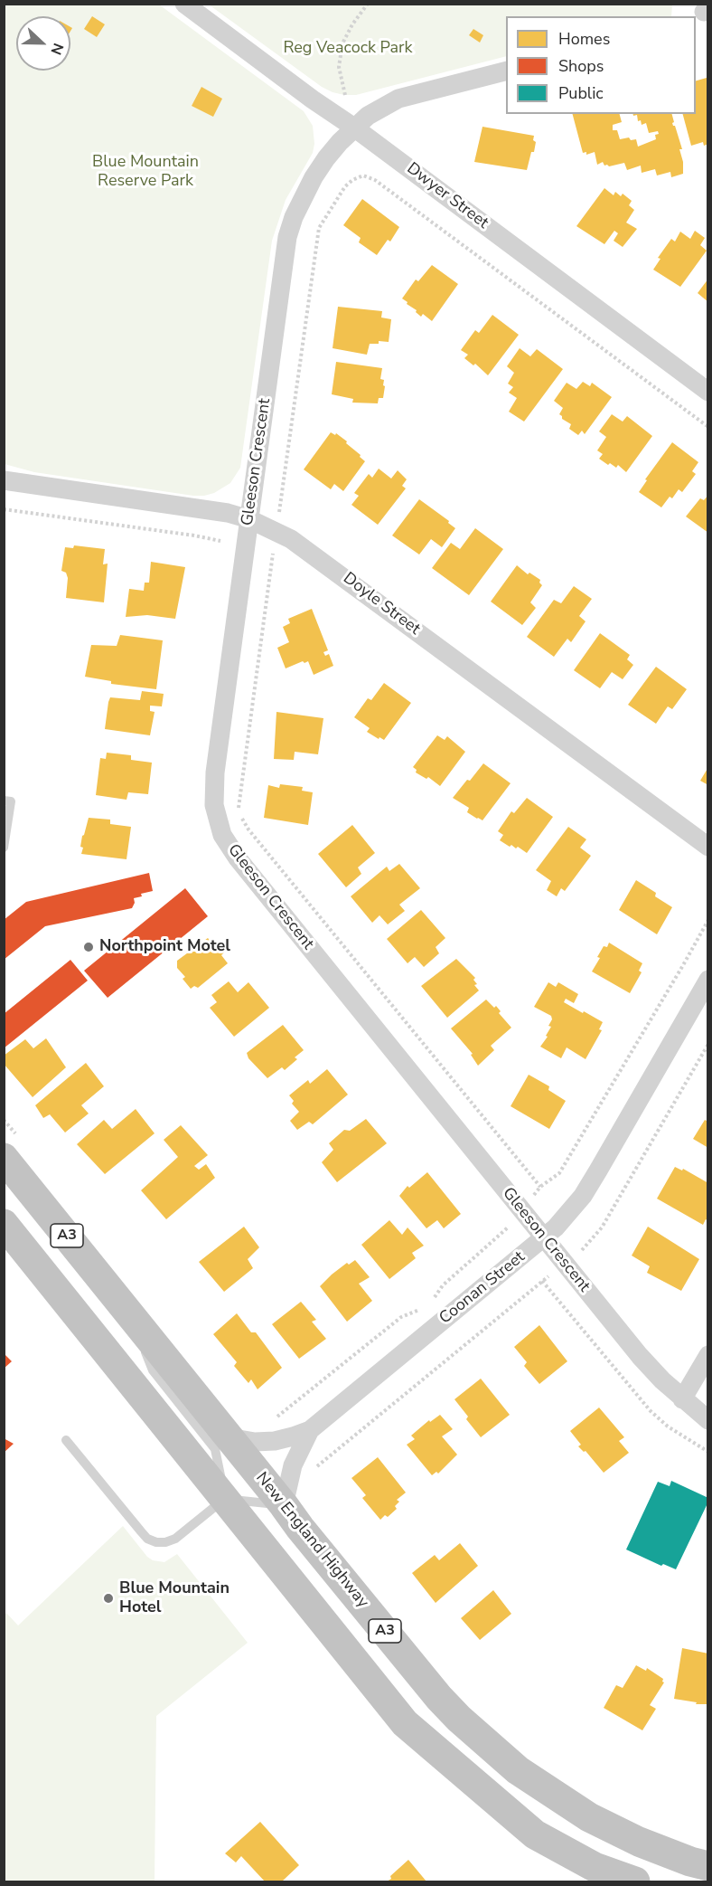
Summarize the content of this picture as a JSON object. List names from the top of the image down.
{
  "streets": {
    "highway": ["A3", "New England Highway"],
    "street": [
      "Dwyer Street",
      "Gleeson Crescent",
      "Doyle Street",
      "Coonan Street"
    ]
  },
  "crossings": [
    ["Dwyer Street", "Gleeson Crescent"],
    ["Gleeson Crescent", "Doyle Street"],
    ["Gleeson Crescent", "Coonan Street"],
    ["Coonan Street", "New England Highway"]
  ],
  "parks": ["Reg Veacock Park", "Blue Mountain Reserve Park"],
  "places": ["Northpoint Motel", "Blue Mountain Hotel"],
  "legend": ["Homes", "Shops", "Public"],
  "north": "right"
}
